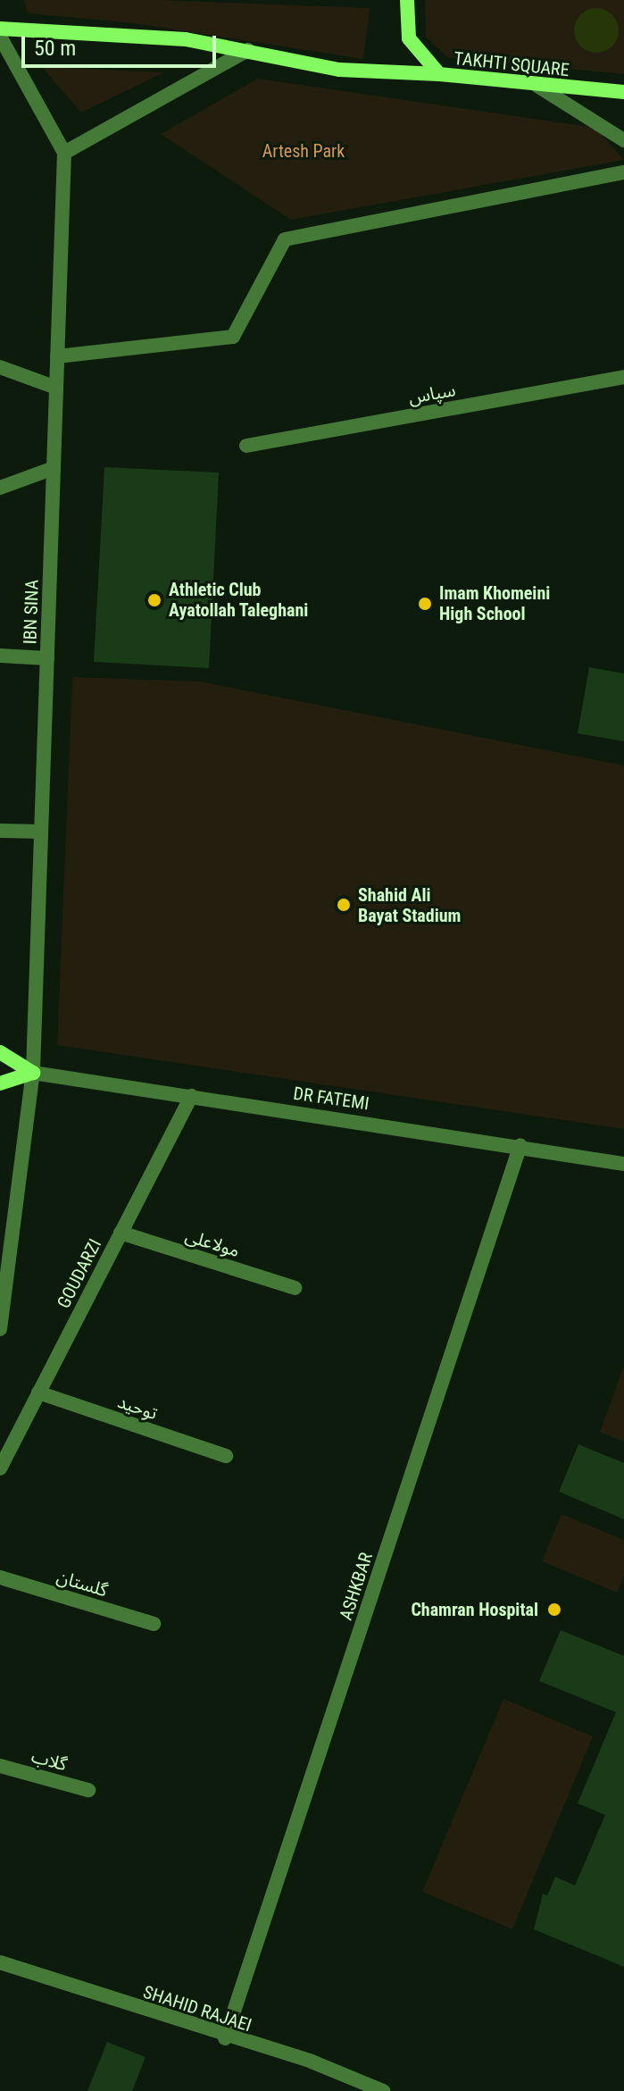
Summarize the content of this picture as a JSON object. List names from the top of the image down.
{
  "streets": {
    "main road": ["TAKHTI SQUARE"],
    "street": [
      "سپاس",
      "IBN SINA",
      "DR FATEMI",
      "مولاعلی",
      "GOUDARZI",
      "توحید",
      "گلستان",
      "ASHKBAR",
      "گلاب",
      "SHAHID RAJAEI"
    ]
  },
  "crossings": [
    ["IBN SINA", "DR FATEMI"],
    ["DR FATEMI", "GOUDARZI"],
    ["DR FATEMI", "ASHKBAR"],
    ["مولاعلی", "GOUDARZI"],
    ["GOUDARZI", "توحید"],
    ["ASHKBAR", "SHAHID RAJAEI"]
  ],
  "parks": ["Artesh Park"],
  "places": [
    "Athletic Club Ayatollah Taleghani",
    "Imam Khomeini High School",
    "Shahid Ali Bayat Stadium",
    "Chamran Hospital"
  ],
  "scale_bar": "50 m"
}
